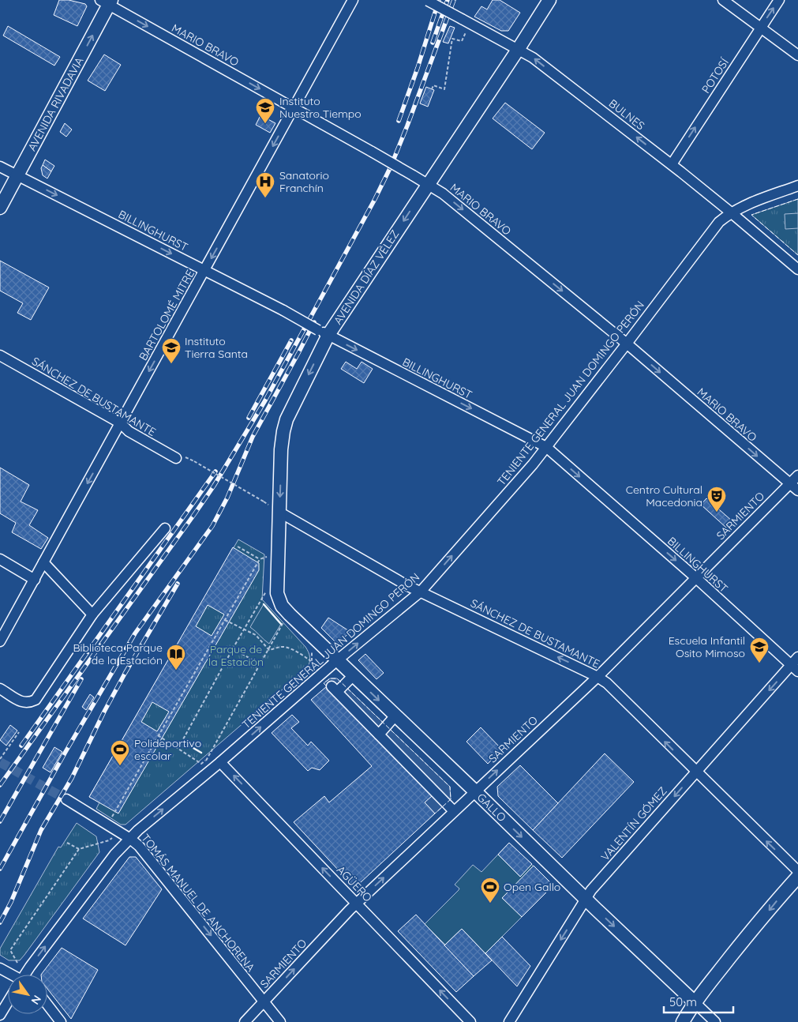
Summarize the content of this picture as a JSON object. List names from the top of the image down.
{
  "streets": {
    "main road": ["AVENIDA RIVADAVIA", "AVENIDA DÍAZ VÉLEZ", "GALLO"],
    "street": [
      "MARIO BRAVO",
      "POTOSÍ",
      "BULNES",
      "BILLINGHURST",
      "BARTOLOMÉ MITRE",
      "TENIENTE GENERAL JUAN DOMINGO PERÓN",
      "SÁNCHEZ DE BUSTAMANTE",
      "SARMIENTO",
      "VALENTÍN GÓMEZ",
      "AGÜERO",
      "TOMÁS MANUEL DE ANCHORENA"
    ]
  },
  "crossings": [
    ["MARIO BRAVO", "AVENIDA RIVADAVIA"],
    ["MARIO BRAVO", "AVENIDA DÍAZ VÉLEZ"],
    ["MARIO BRAVO", "BARTOLOMÉ MITRE"],
    ["MARIO BRAVO", "TENIENTE GENERAL JUAN DOMINGO PERÓN"],
    ["MARIO BRAVO", "SARMIENTO"],
    ["POTOSÍ", "BULNES"],
    ["AVENIDA RIVADAVIA", "BILLINGHURST"],
    ["BULNES", "AVENIDA DÍAZ VÉLEZ"],
    ["BULNES", "TENIENTE GENERAL JUAN DOMINGO PERÓN"],
    ["BILLINGHURST", "AVENIDA DÍAZ VÉLEZ"],
    ["BILLINGHURST", "BARTOLOMÉ MITRE"],
    ["BILLINGHURST", "TENIENTE GENERAL JUAN DOMINGO PERÓN"],
    ["BILLINGHURST", "SARMIENTO"],
    ["BILLINGHURST", "VALENTÍN GÓMEZ"],
    ["AVENIDA DÍAZ VÉLEZ", "SÁNCHEZ DE BUSTAMANTE"],
    ["AVENIDA DÍAZ VÉLEZ", "GALLO"],
    ["BARTOLOMÉ MITRE", "SÁNCHEZ DE BUSTAMANTE"],
    ["TENIENTE GENERAL JUAN DOMINGO PERÓN", "SÁNCHEZ DE BUSTAMANTE"],
    ["TENIENTE GENERAL JUAN DOMINGO PERÓN", "GALLO"],
    ["TENIENTE GENERAL JUAN DOMINGO PERÓN", "AGÜERO"],
    ["TENIENTE GENERAL JUAN DOMINGO PERÓN", "TOMÁS MANUEL DE ANCHORENA"],
    ["SÁNCHEZ DE BUSTAMANTE", "SARMIENTO"],
    ["SÁNCHEZ DE BUSTAMANTE", "VALENTÍN GÓMEZ"],
    ["SARMIENTO", "GALLO"],
    ["SARMIENTO", "AGÜERO"],
    ["SARMIENTO", "TOMÁS MANUEL DE ANCHORENA"],
    ["GALLO", "VALENTÍN GÓMEZ"]
  ],
  "one_way": [
    "MARIO BRAVO",
    "POTOSÍ",
    "AVENIDA RIVADAVIA",
    "BULNES",
    "BILLINGHURST",
    "AVENIDA DÍAZ VÉLEZ",
    "BARTOLOMÉ MITRE",
    "TENIENTE GENERAL JUAN DOMINGO PERÓN",
    "SÁNCHEZ DE BUSTAMANTE",
    "SARMIENTO",
    "GALLO",
    "VALENTÍN GÓMEZ",
    "AGÜERO",
    "TOMÁS MANUEL DE ANCHORENA"
  ],
  "parks": ["Parque de la Estación"],
  "places": {
    "school or university": ["Instituto Nuestro Tiempo", "Instituto Tierra Santa", "Escuela Infantil Osito Mimoso"],
    "hospital": ["Sanatorio Franchín"],
    "theatre": ["Centro Cultural Macedonia"],
    "library": ["Biblioteca Parque de la Estación"],
    "sports": ["Polideportivo escolar", "Open Gallo"]
  },
  "scale_bar": "50 m",
  "north": "bottom right"
}
